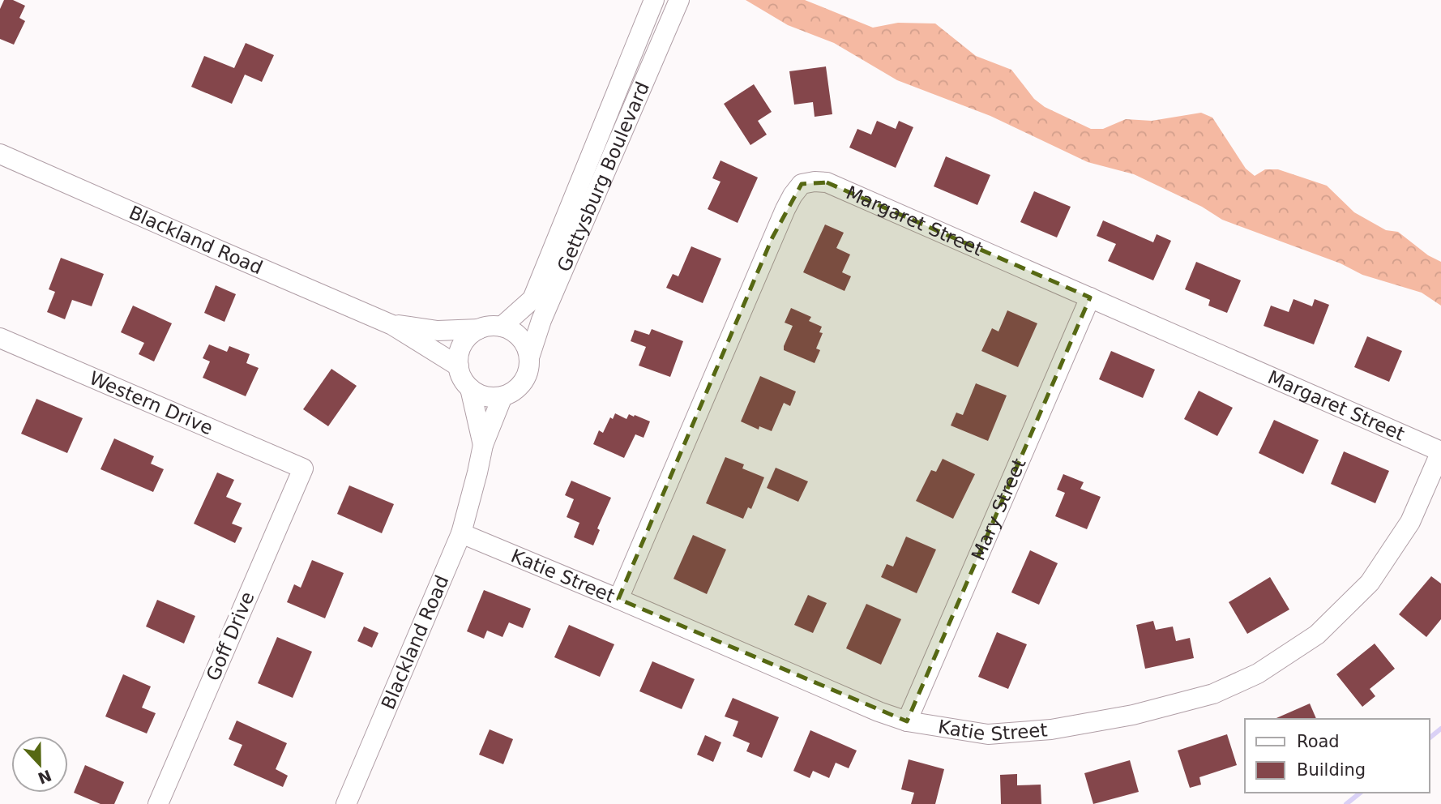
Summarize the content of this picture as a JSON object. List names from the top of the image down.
{
  "streets": {
    "street": [
      "Gettysburg Boulevard",
      "Margaret Street",
      "Blackland Road",
      "Western Drive",
      "Mary Street",
      "Katie Street",
      "Goff Drive"
    ]
  },
  "crossings": [
    ["Gettysburg Boulevard", "Blackland Road"],
    ["Margaret Street", "Mary Street"],
    ["Margaret Street", "Katie Street"],
    ["Blackland Road", "Katie Street"],
    ["Western Drive", "Goff Drive"],
    ["Mary Street", "Katie Street"]
  ],
  "legend": ["Road", "Building"],
  "north": "bottom"
}
